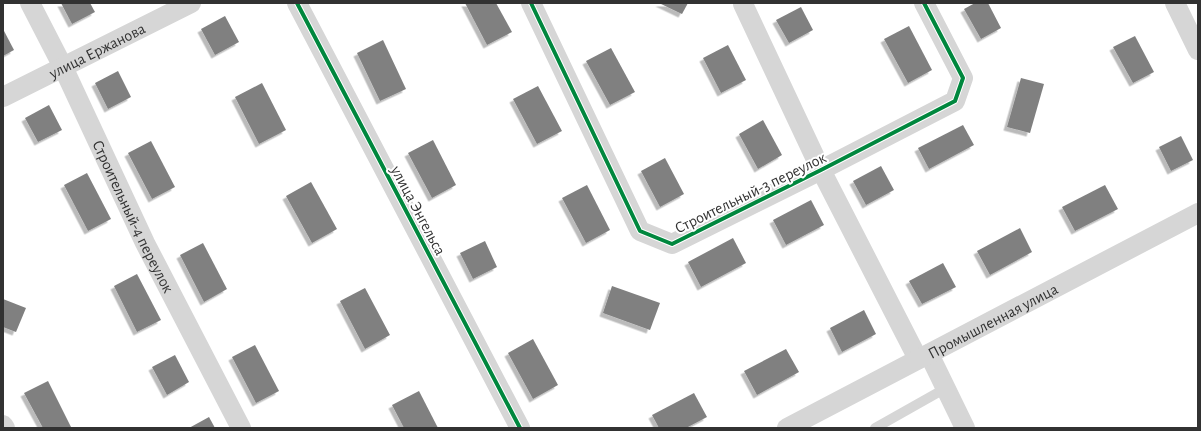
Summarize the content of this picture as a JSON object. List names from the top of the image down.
{
  "streets": {
    "street": [
      "улица Ержанова",
      "Строительный-3 переулок",
      "улица Энгельса",
      "Строительный-4 переулок",
      "Промышленная улица"
    ]
  },
  "crossings": [
    ["улица Ержанова", "Строительный-4 переулок"]
  ]
}
